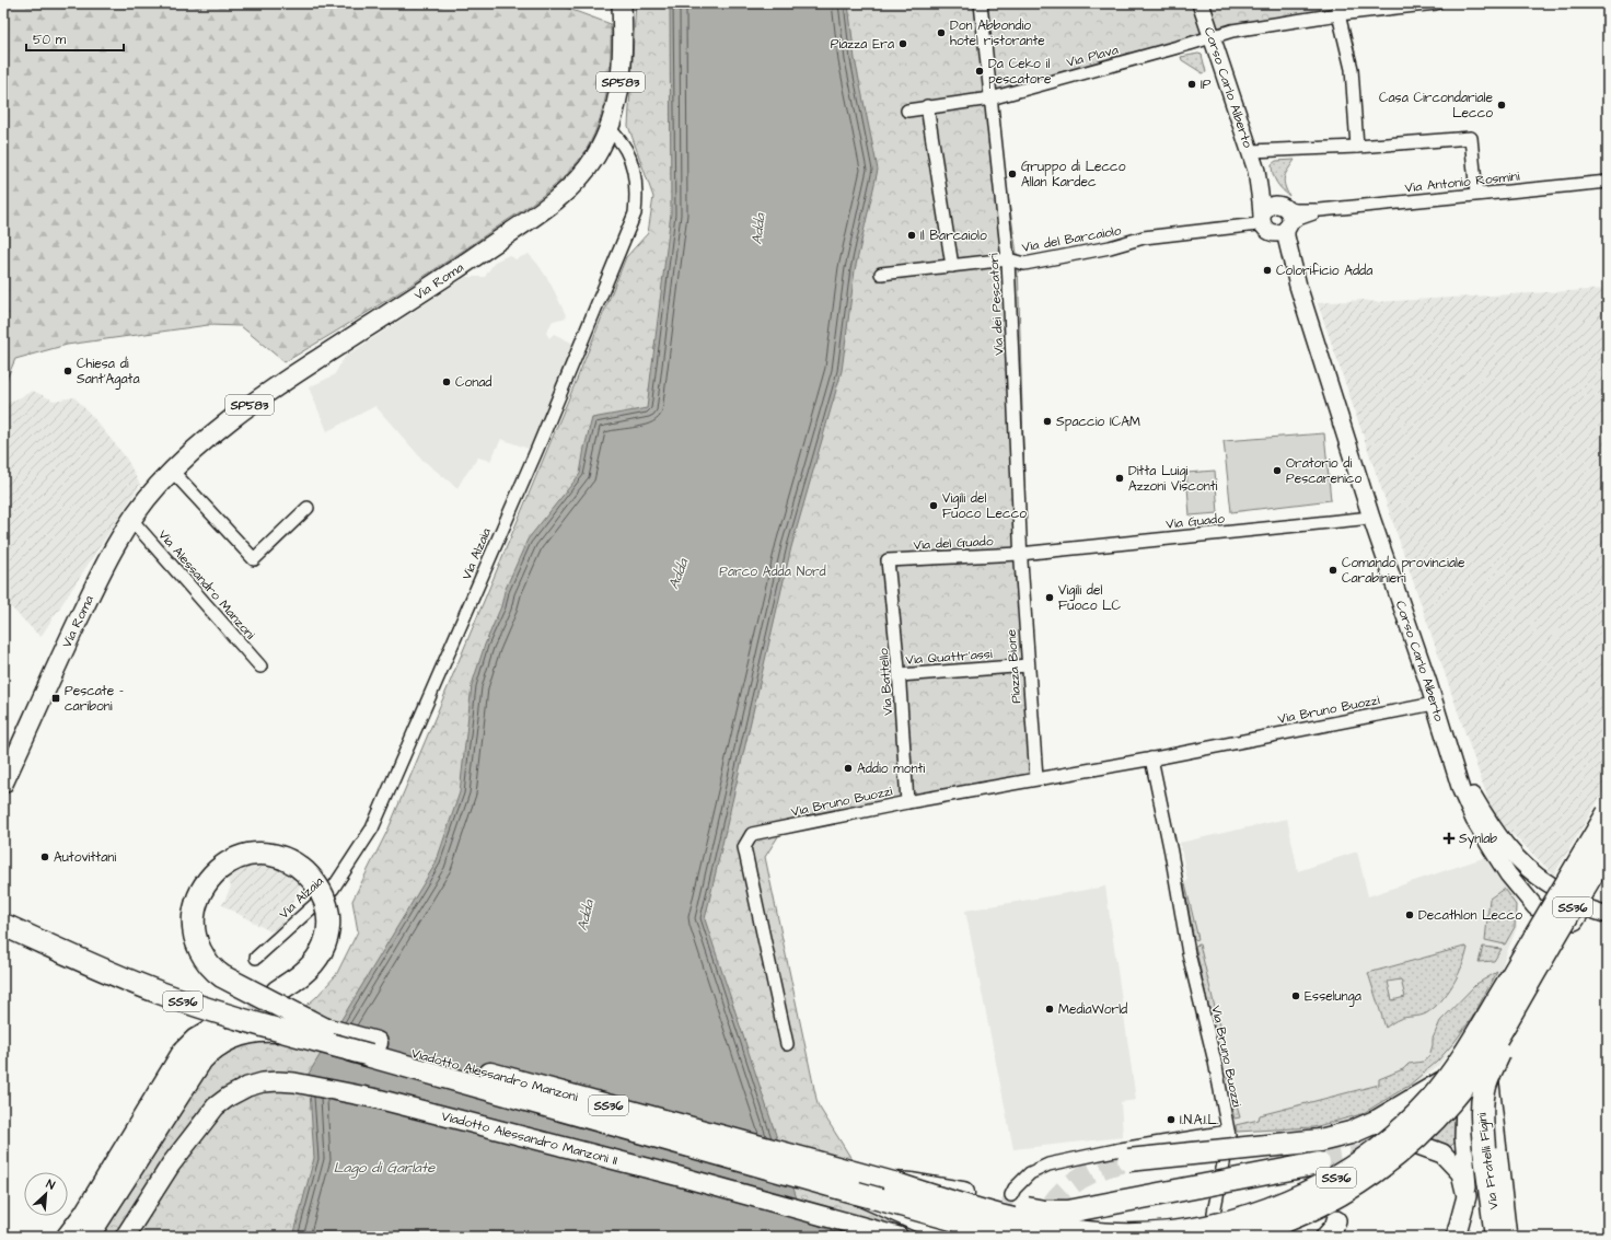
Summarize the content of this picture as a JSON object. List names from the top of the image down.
{
  "streets": {
    "highway": ["SS36", "Viadotto Alessandro Manzoni"],
    "main road": [
      "SP583",
      "Corso Carlo Alberto",
      "Via Roma",
      "Viadotto Alessandro Manzoni II"
    ],
    "street": [
      "Via Plava",
      "Via Antonio Rosmini",
      "Via del Barcaiolo",
      "Via dei Pescatori",
      "Via Guado",
      "Via del Guado",
      "Via Alzaia",
      "Via Alessandro Manzoni",
      "Via Quattr'assi",
      "Piazza Bione",
      "Via Battello",
      "Via Bruno Buozzi",
      "Via Fratelli Figini"
    ]
  },
  "crossings": [
    ["Via Plava", "Corso Carlo Alberto"],
    ["Via Plava", "Via dei Pescatori"],
    ["Corso Carlo Alberto", "Via Antonio Rosmini"],
    ["Corso Carlo Alberto", "Via del Barcaiolo"],
    ["Corso Carlo Alberto", "Via Guado"],
    ["Corso Carlo Alberto", "Via Bruno Buozzi"],
    ["Via Antonio Rosmini", "Via del Barcaiolo"],
    ["Via del Barcaiolo", "Via dei Pescatori"],
    ["Via Roma", "Via Alzaia"],
    ["Via Roma", "Via Alessandro Manzoni"],
    ["Via dei Pescatori", "Via Guado"],
    ["Via dei Pescatori", "Via del Guado"],
    ["Via dei Pescatori", "Piazza Bione"],
    ["Via Guado", "Via del Guado"],
    ["Via Guado", "Piazza Bione"],
    ["Via del Guado", "Piazza Bione"],
    ["Via del Guado", "Via Battello"],
    ["Via Quattr'assi", "Piazza Bione"],
    ["Via Quattr'assi", "Via Battello"],
    ["Piazza Bione", "Via Bruno Buozzi"],
    ["Via Battello", "Via Bruno Buozzi"],
    ["SS36", "Viadotto Alessandro Manzoni"]
  ],
  "water": ["Adda", "Lago di Garlate"],
  "parks": ["Parco Adda Nord"],
  "places": {
    "other": [
      "Don Abbondio hotel ristorante",
      "Piazza Era",
      "Da Ceko il pescatore",
      "IP",
      "Casa Circondariale Lecco",
      "Gruppo di Lecco Allan Kardec",
      "Il Barcaiolo",
      "Colorificio Adda",
      "Chiesa di Sant'Agata",
      "Conad",
      "Spaccio ICAM",
      "Oratorio di Pescarenico",
      "Ditta Luigi Azzoni Visconti",
      "Vigili del Fuoco Lecco",
      "Comando provinciale Carabinieri",
      "Vigili del Fuoco LC",
      "Addio monti",
      "Autovittani",
      "Decathlon Lecco",
      "Esselunga",
      "MediaWorld",
      "I.N.A.I.L."
    ],
    "transit": ["Pescate - cariboni"],
    "health": ["Synlab"]
  },
  "scale_bar": "50 m",
  "north": "top right"
}
